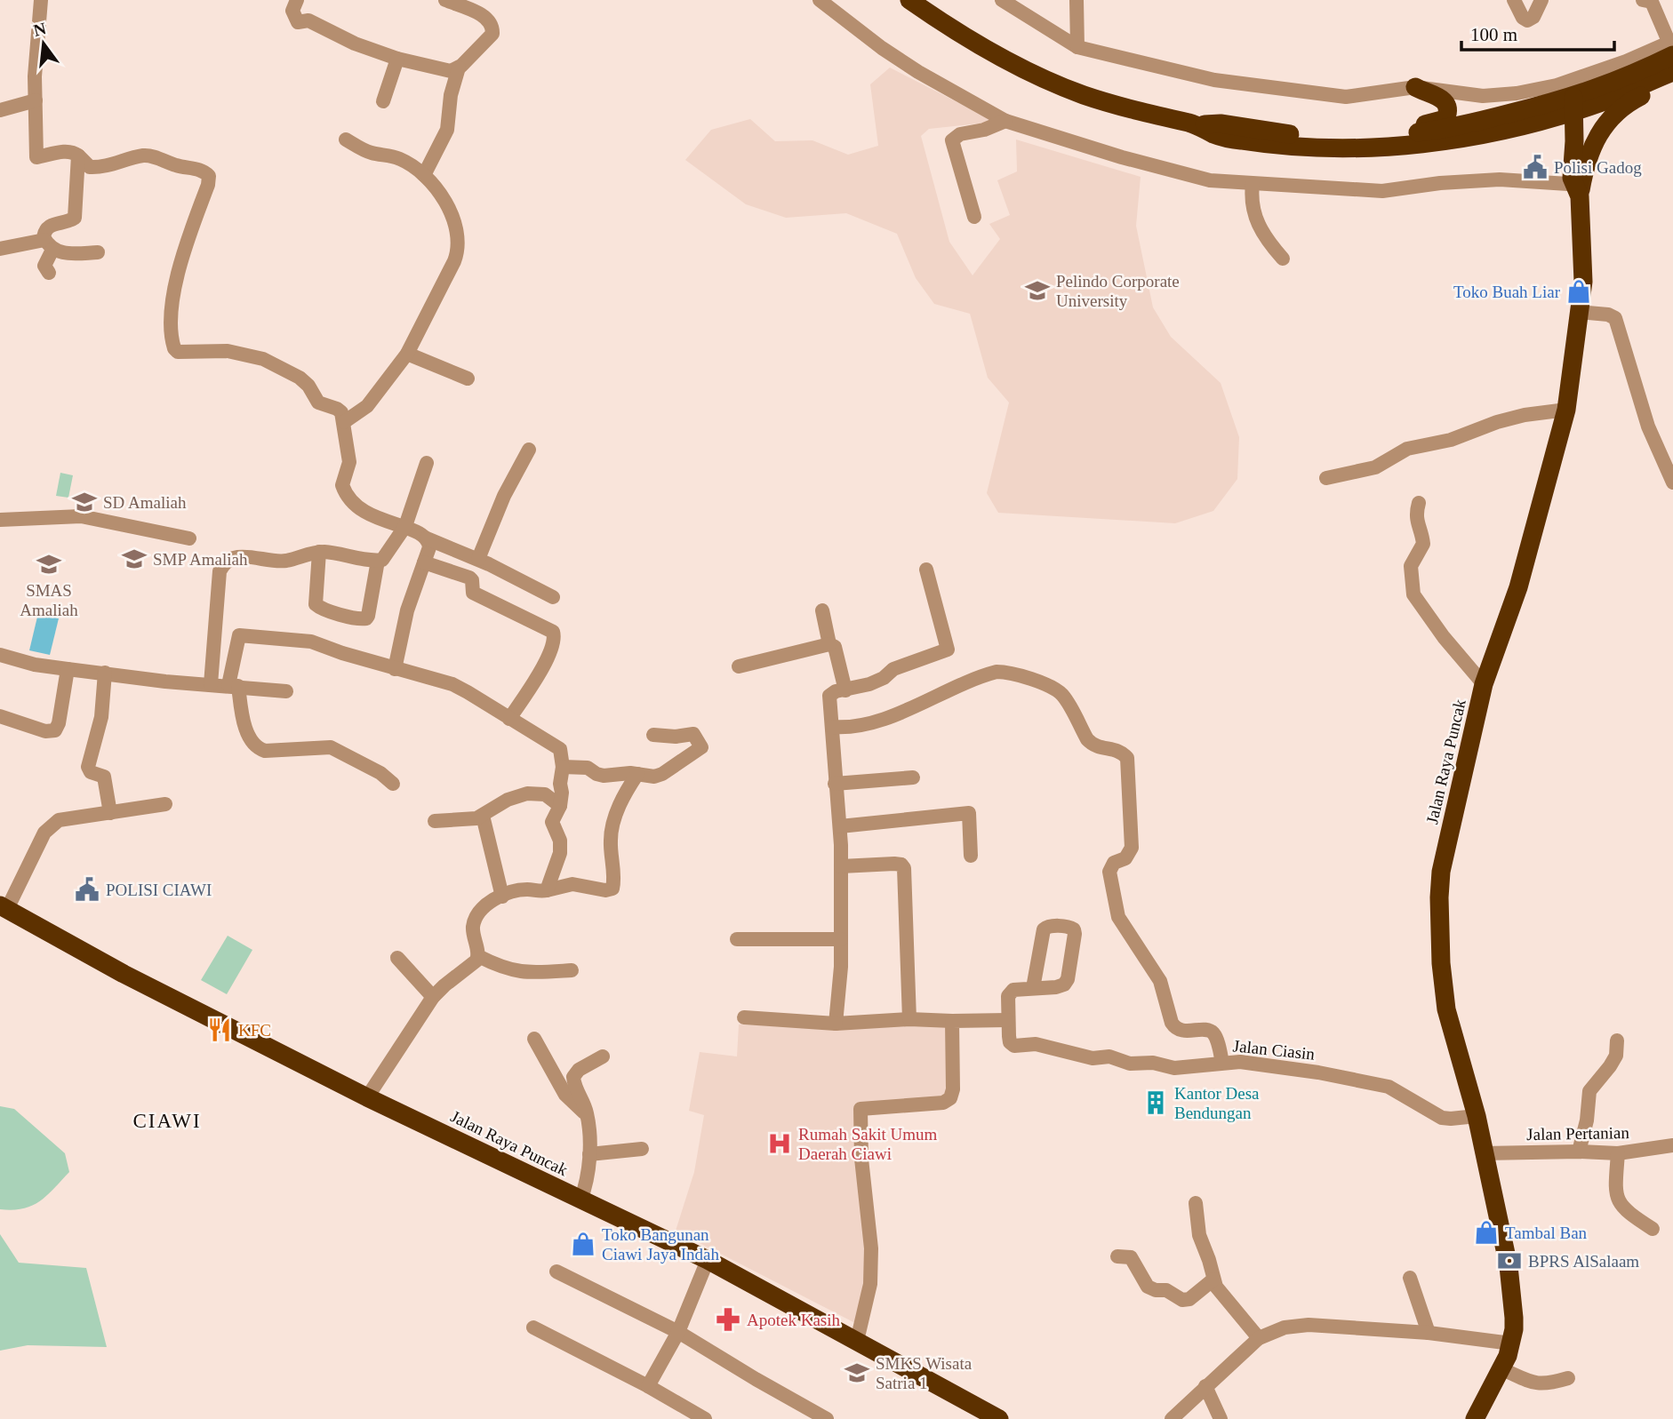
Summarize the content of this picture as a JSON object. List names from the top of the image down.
{
  "streets": {
    "highway": ["Jalan Raya Puncak"],
    "street": ["Jalan Ciasin", "Jalan Pertanian"]
  },
  "crossings": [
    ["Jalan Raya Puncak", "Jalan Ciasin"],
    ["Jalan Raya Puncak", "Jalan Pertanian"]
  ],
  "districts": ["CIAWI"],
  "places": {
    "public building": ["Polisi Gadog", "POLISI CIAWI"],
    "school or university": [
      "Pelindo Corporate University",
      "SD Amaliah",
      "SMP Amaliah",
      "SMAS Amaliah",
      "SMKS Wisata Satria 1"
    ],
    "shop": ["Toko Buah Liar", "Tambal Ban", "Toko Bangunan Ciawi Jaya Indah"],
    "restaurant": ["KFC"],
    "building": ["Kantor Desa Bendungan"],
    "hospital": ["Rumah Sakit Umum Daerah Ciawi"],
    "bank": ["BPRS AlSalaam"],
    "pharmacy": ["Apotek Kasih"]
  },
  "scale_bar": "100 m",
  "north": "top"
}
